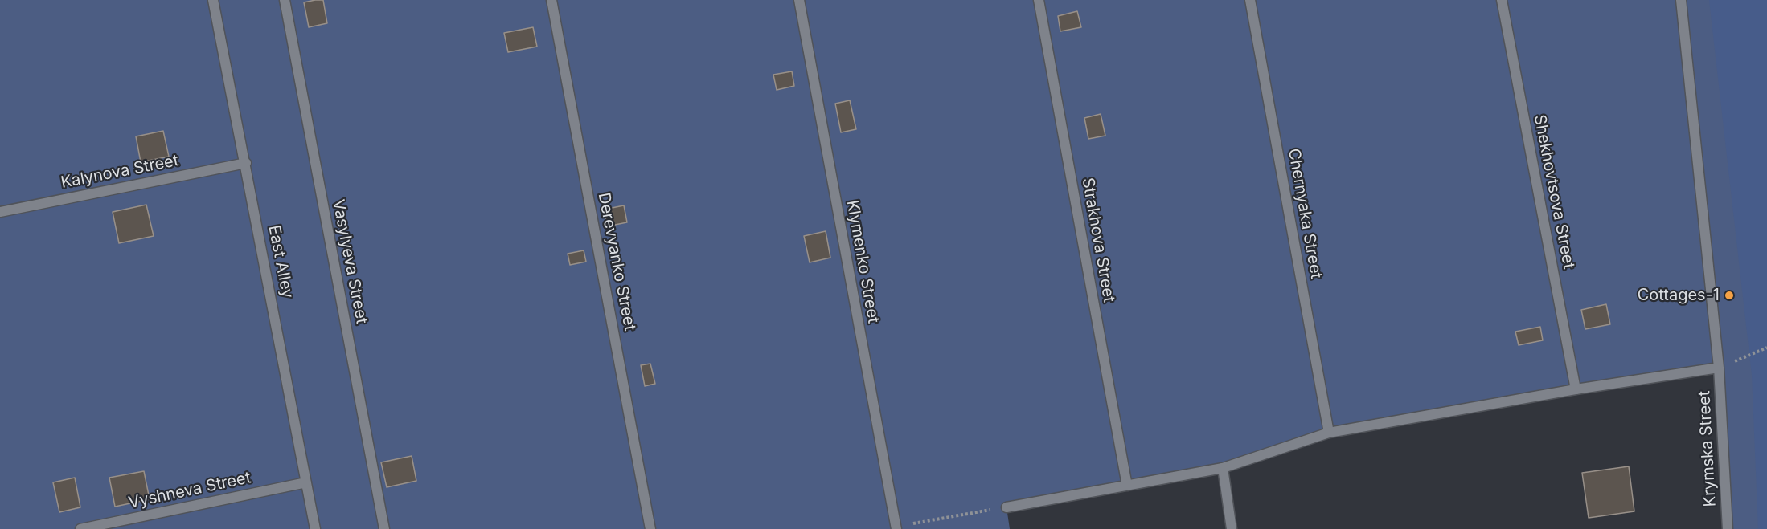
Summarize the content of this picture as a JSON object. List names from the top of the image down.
{
  "streets": {
    "street": [
      "Kalynova Street",
      "Shekhovtsova Street",
      "Chernyaka Street",
      "Strakhova Street",
      "East Alley",
      "Vasylyeva Street",
      "Derevyanko Street",
      "Klymenko Street",
      "Krymska Street",
      "Vyshneva Street"
    ]
  },
  "crossings": [
    ["Kalynova Street", "East Alley"],
    ["East Alley", "Vyshneva Street"]
  ],
  "places": ["Cottages-1"]
}
